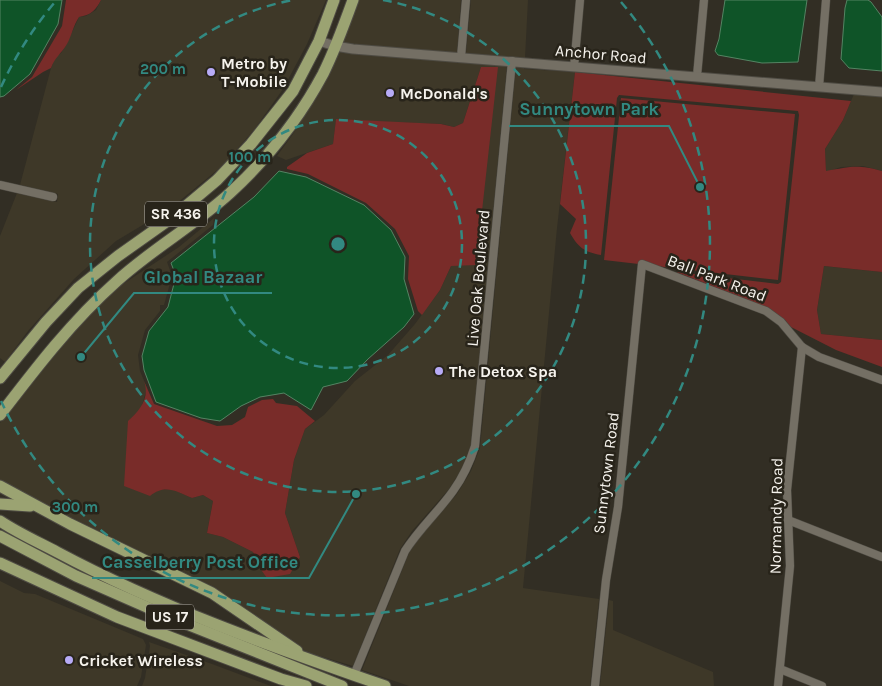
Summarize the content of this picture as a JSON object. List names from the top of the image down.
{
  "streets": {
    "main road": ["SR 436", "US 17"],
    "street": [
      "Anchor Road",
      "Live Oak Boulevard",
      "Ball Park Road",
      "Sunnytown Road",
      "Normandy Road"
    ]
  },
  "crossings": [
    ["Anchor Road", "SR 436"],
    ["Anchor Road", "Live Oak Boulevard"],
    ["Live Oak Boulevard", "US 17"],
    ["Ball Park Road", "Sunnytown Road"],
    ["Ball Park Road", "Normandy Road"]
  ],
  "places": [
    "Metro by T-Mobile",
    "McDonald's",
    "Sunnytown Park",
    "Global Bazaar",
    "The Detox Spa",
    "Casselberry Post Office",
    "Cricket Wireless"
  ],
  "rings": ["200 m", "100 m", "300 m"]
}
